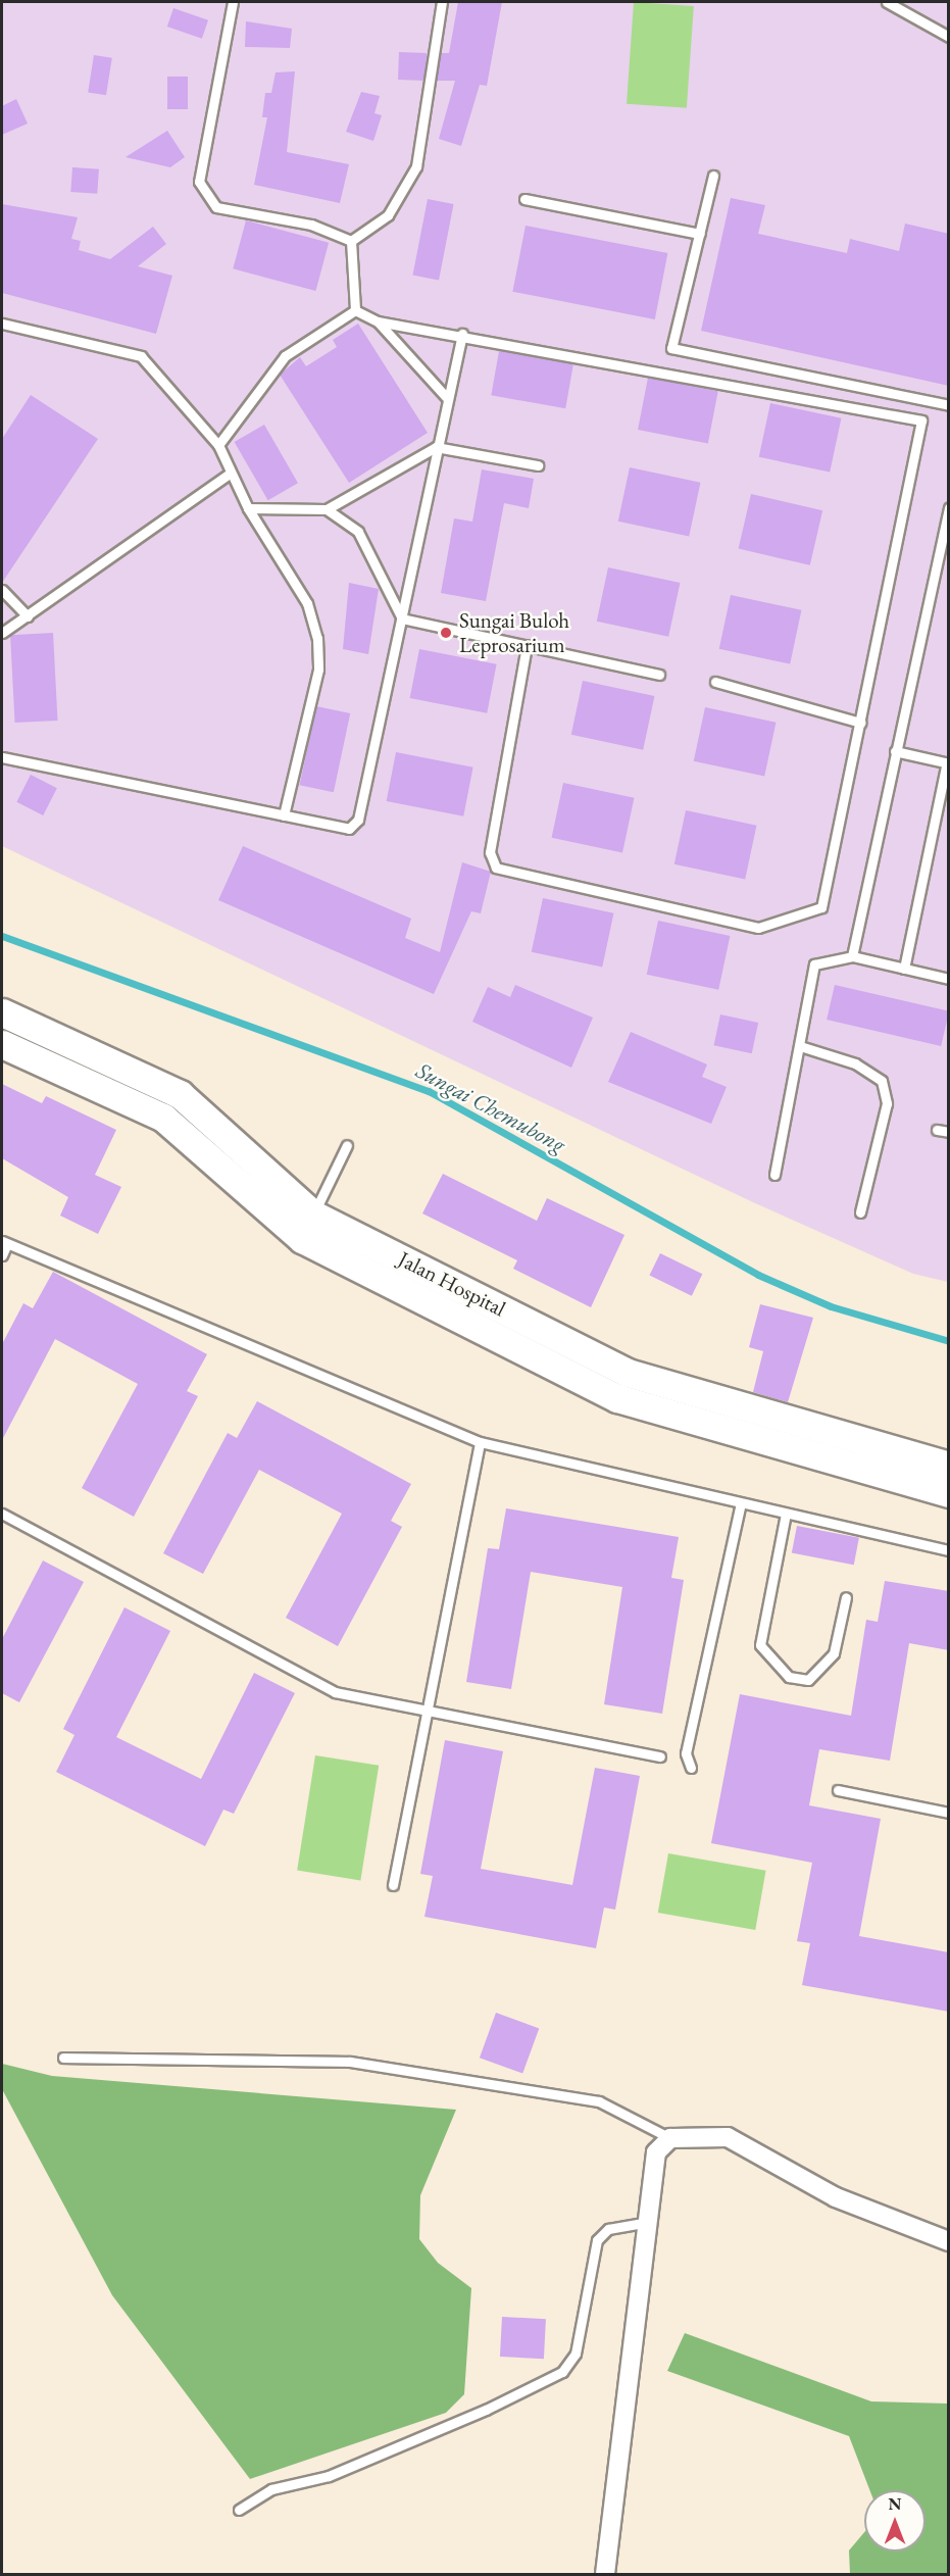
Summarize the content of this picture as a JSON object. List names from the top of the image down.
{
  "streets": {
    "main road": ["Jalan Hospital"]
  },
  "water": ["Sungai Chemubong"],
  "places": ["Sungai Buloh Leprosarium"],
  "north": "top"
}
